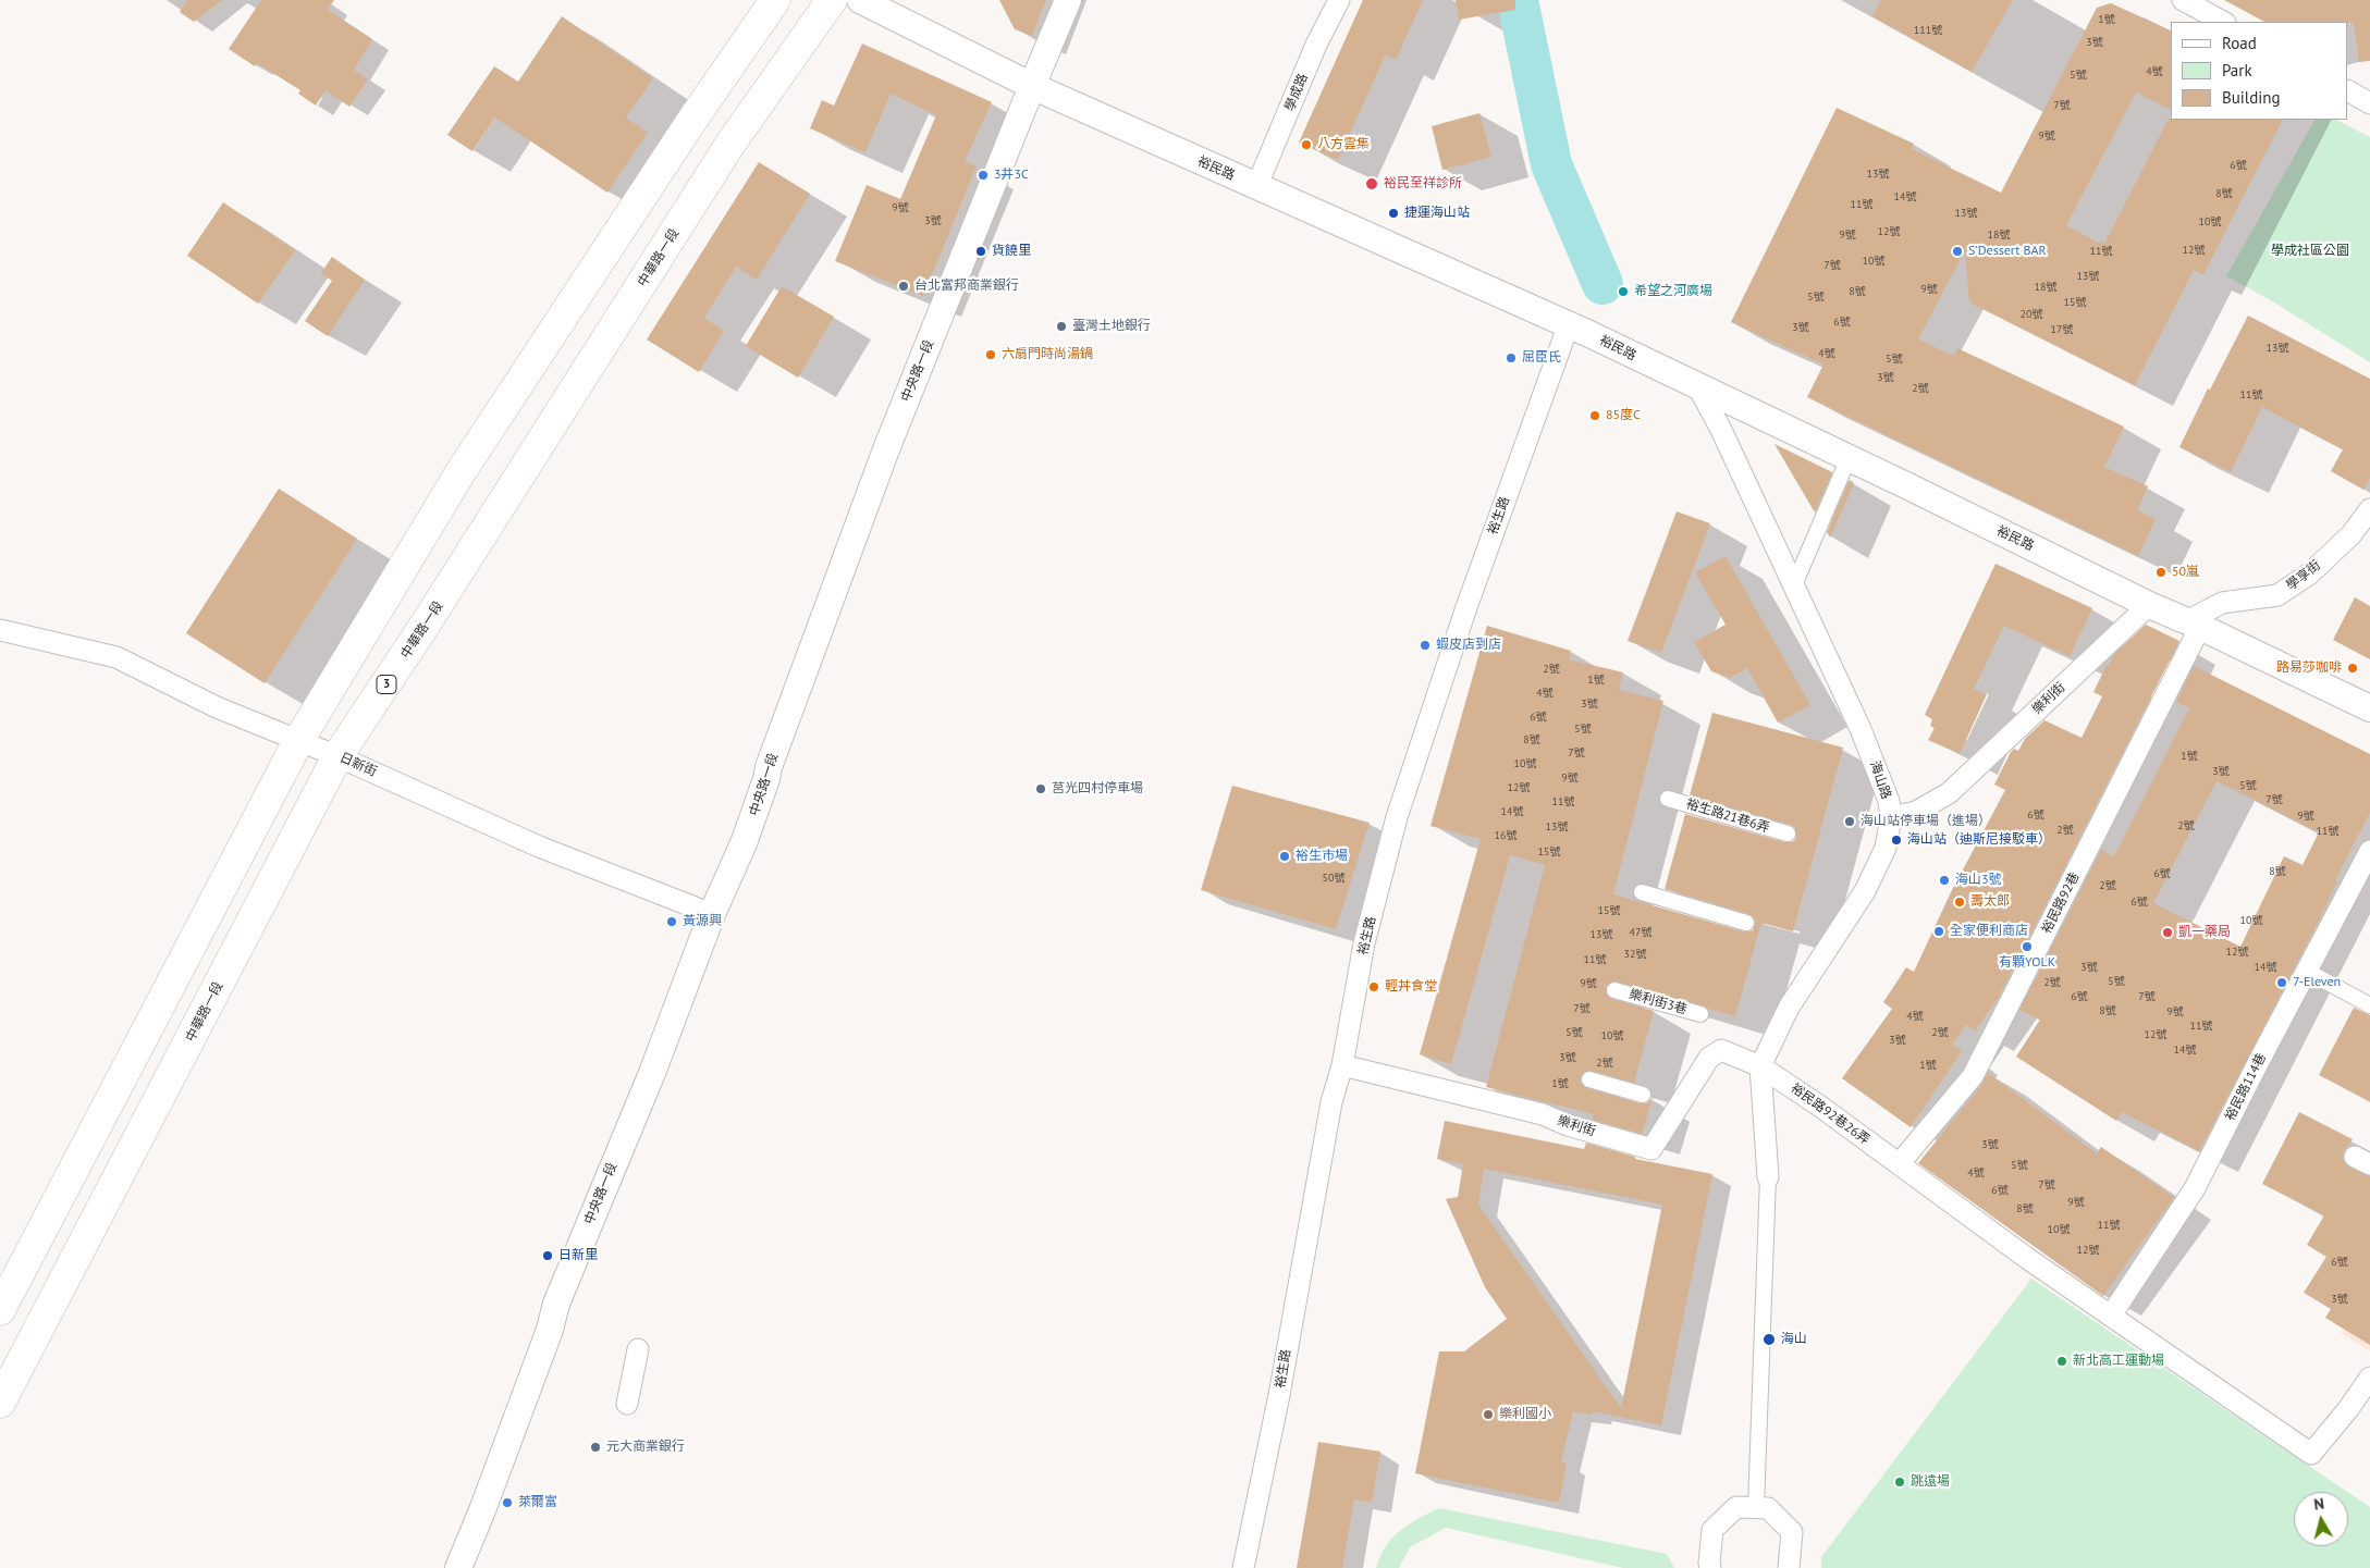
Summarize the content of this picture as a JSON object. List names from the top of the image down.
{
  "streets": {
    "main road": ["中華路一段", "3"],
    "street": [
      "學成路",
      "裕民路",
      "中央路一段",
      "裕生路",
      "學享街",
      "樂利街",
      "日新街",
      "海山路",
      "裕生路21巷6弄",
      "裕民路92巷",
      "樂利街3巷",
      "裕民路114巷",
      "裕民路92巷26弄"
    ]
  },
  "crossings": [
    ["學成路", "裕民路"],
    ["裕民路", "中央路一段"],
    ["裕民路", "裕生路"],
    ["裕民路", "學享街"],
    ["裕民路", "樂利街"],
    ["裕民路", "海山路"],
    ["裕民路", "裕民路92巷"],
    ["中華路一段", "日新街"],
    ["中央路一段", "日新街"],
    ["裕生路", "樂利街"],
    ["學享街", "裕民路92巷"],
    ["樂利街", "海山路"],
    ["樂利街", "裕民路92巷26弄"],
    ["海山路", "裕民路92巷26弄"],
    ["裕民路92巷", "裕民路92巷26弄"],
    ["裕民路114巷", "裕民路92巷26弄"]
  ],
  "parks": ["學成社區公園"],
  "places": [
    "八方雲集",
    "3井3C",
    "裕民至祥診所",
    "捷運海山站",
    "貨饒里",
    "S’Dessert BAR",
    "台北富邦商業銀行",
    "希望之河廣場",
    "臺灣土地銀行",
    "六扇門時尚湯鍋",
    "屈臣氏",
    "85度C",
    "50嵐",
    "蝦皮店到店",
    "路易莎咖啡",
    "莒光四村停車場",
    "海山站停車場（進場）",
    "海山站（迪斯尼接駁車）",
    "裕生市場",
    "海山3號",
    "壽太郎",
    "黃源興",
    "全家便利商店",
    "凱一藥局",
    "有顆YOLK",
    "7-Eleven",
    "輕丼食堂",
    "日新里",
    "海山",
    "新北高工運動場",
    "樂利國小",
    "元大商業銀行",
    "跳遠場",
    "萊爾富"
  ],
  "house_numbers": [
    "1號",
    "111號",
    "3號",
    "4號",
    "5號",
    "7號",
    "9號",
    "6號",
    "13號",
    "8號",
    "14號",
    "11號",
    "9號",
    "13號",
    "3號",
    "10號",
    "12號",
    "9號",
    "18號",
    "12號",
    "11號",
    "10號",
    "7號",
    "13號",
    "18號",
    "9號",
    "8號",
    "5號",
    "15號",
    "20號",
    "6號",
    "3號",
    "17號",
    "13號",
    "4號",
    "5號",
    "3號",
    "2號",
    "11號",
    "2號",
    "1號",
    "4號",
    "3號",
    "6號",
    "5號",
    "8號",
    "7號",
    "1號",
    "10號",
    "3號",
    "9號",
    "5號",
    "12號",
    "7號",
    "11號",
    "14號",
    "6號",
    "9號",
    "2號",
    "13號",
    "2號",
    "11號",
    "16號",
    "15號",
    "8號",
    "6號",
    "50號",
    "2號",
    "6號",
    "15號",
    "10號",
    "47號",
    "13號",
    "12號",
    "32號",
    "11號",
    "3號",
    "14號",
    "5號",
    "2號",
    "9號",
    "6號",
    "7號",
    "7號",
    "8號",
    "9號",
    "4號",
    "11號",
    "5號",
    "2號",
    "12號",
    "10號",
    "3號",
    "14號",
    "3號",
    "2號",
    "1號",
    "1號",
    "3號",
    "5號",
    "4號",
    "7號",
    "6號",
    "9號",
    "8號",
    "11號",
    "10號",
    "12號",
    "6號",
    "3號"
  ],
  "legend": ["Road", "Park", "Building"],
  "north": "top"
}
